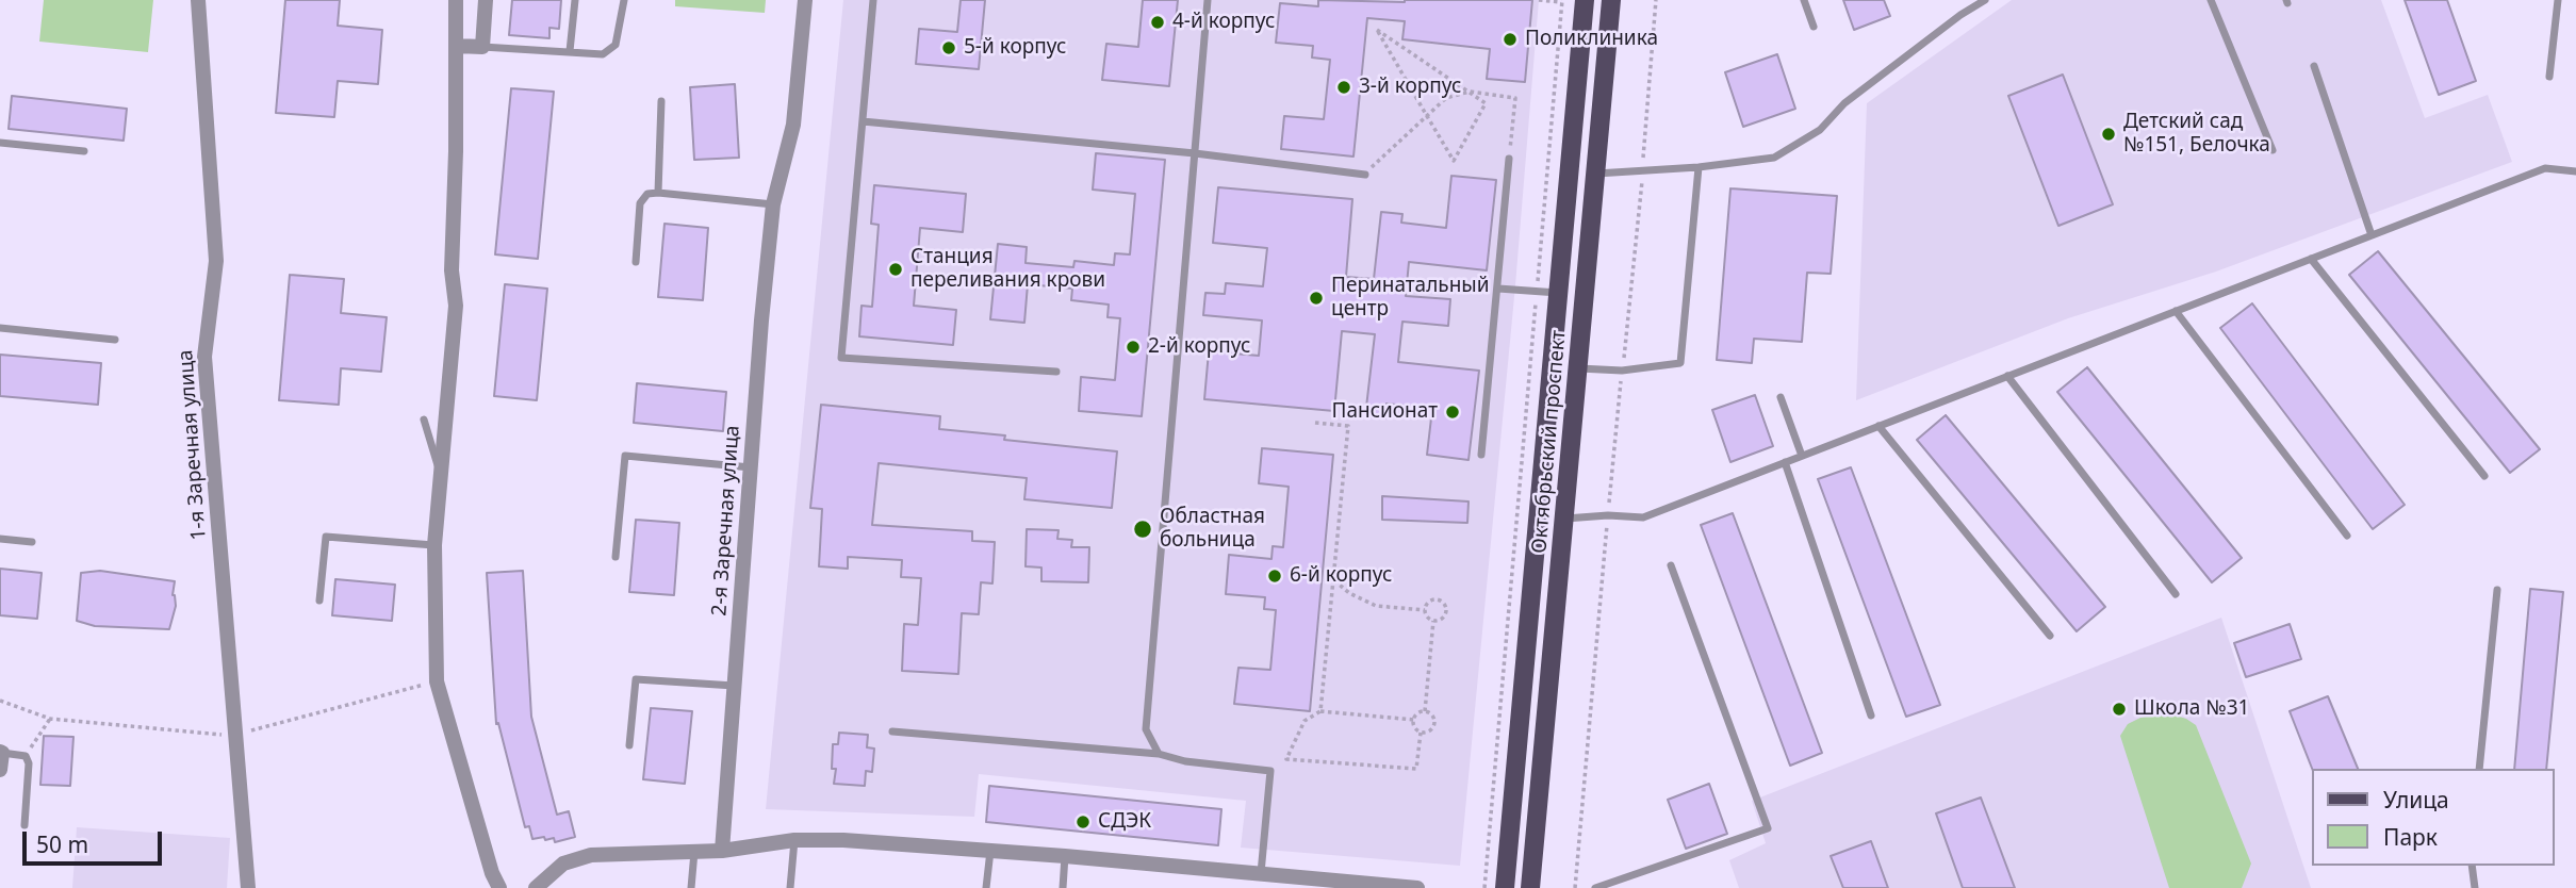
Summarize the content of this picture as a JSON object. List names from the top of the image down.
{
  "streets": {
    "main road": ["Октябрьский проспект"],
    "street": ["1-я Заречная улица", "2-я Заречная улица"]
  },
  "places": [
    "4-й корпус",
    "Поликлиника",
    "5-й корпус",
    "3-й корпус",
    "Детский сад №151, Белочка",
    "Станция переливания крови",
    "Перинатальный центр",
    "2-й корпус",
    "Пансионат",
    "Областная больница",
    "6-й корпус",
    "Школа №31",
    "СДЭК"
  ],
  "legend": ["Улица", "Парк"],
  "scale_bar": "50 m"
}
